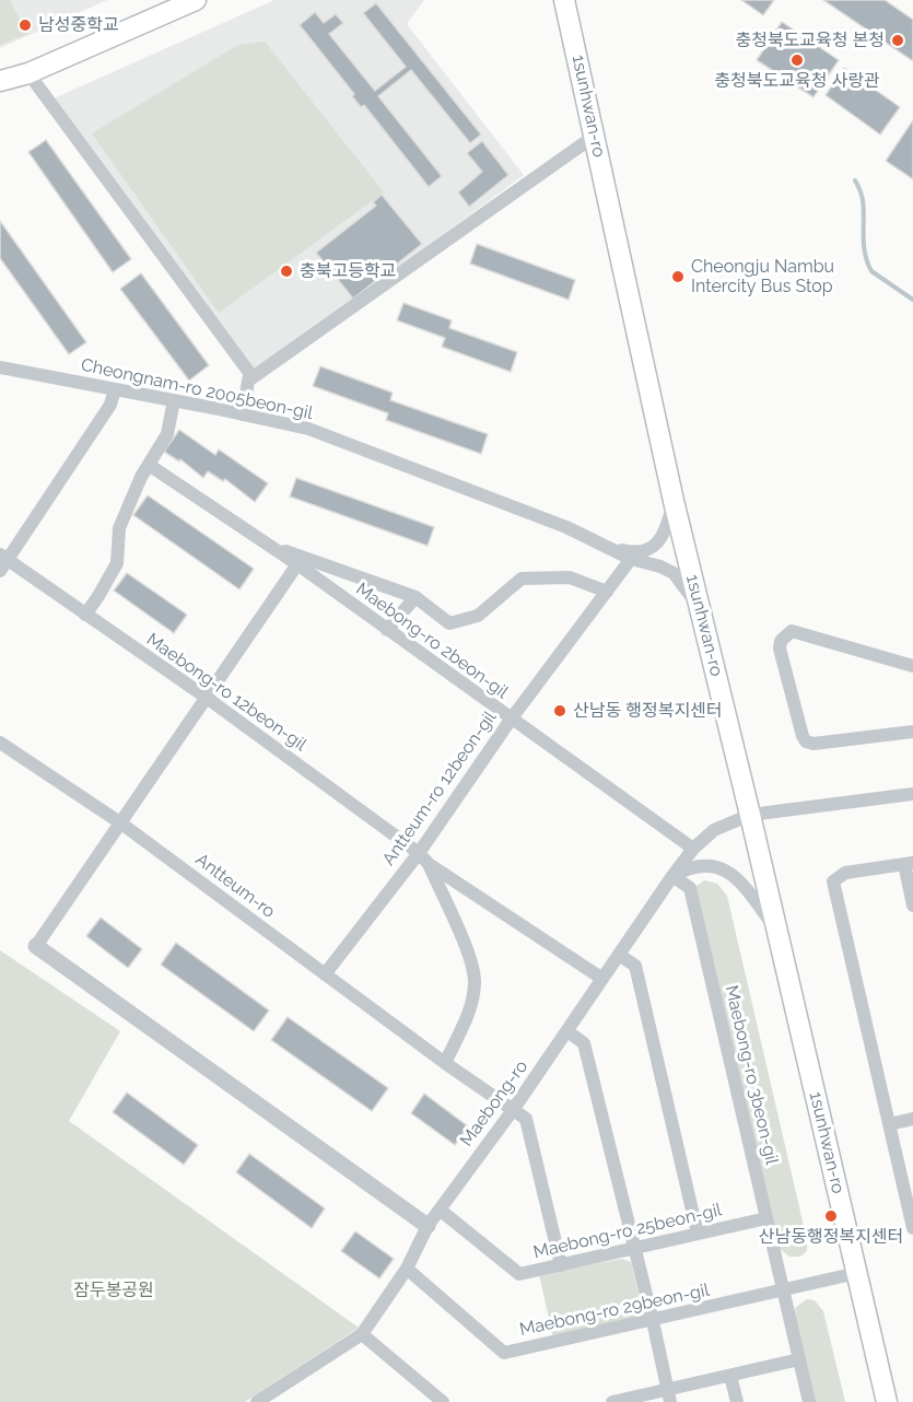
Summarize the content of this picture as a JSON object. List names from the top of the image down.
{
  "streets": {
    "main road": ["1sunhwan-ro"],
    "street": [
      "Cheongnam-ro 2005beon-gil",
      "Maebong-ro 2beon-gil",
      "Maebong-ro 12beon-gil",
      "Antteum-ro 12beon-gil",
      "Antteum-ro",
      "Maebong-ro 3beon-gil",
      "Maebong-ro",
      "Maebong-ro 25beon-gil",
      "Maebong-ro 29beon-gil"
    ]
  },
  "crossings": [
    ["1sunhwan-ro", "Maebong-ro"],
    ["1sunhwan-ro", "Maebong-ro 29beon-gil"],
    ["Maebong-ro 2beon-gil", "Antteum-ro 12beon-gil"],
    ["Maebong-ro 2beon-gil", "Maebong-ro"],
    ["Maebong-ro 12beon-gil", "Antteum-ro 12beon-gil"],
    ["Maebong-ro 12beon-gil", "Antteum-ro"],
    ["Maebong-ro 12beon-gil", "Maebong-ro"],
    ["Antteum-ro 12beon-gil", "Antteum-ro"],
    ["Antteum-ro", "Maebong-ro"],
    ["Maebong-ro 3beon-gil", "Maebong-ro"],
    ["Maebong-ro 3beon-gil", "Maebong-ro 25beon-gil"],
    ["Maebong-ro 3beon-gil", "Maebong-ro 29beon-gil"],
    ["Maebong-ro", "Maebong-ro 25beon-gil"],
    ["Maebong-ro", "Maebong-ro 29beon-gil"]
  ],
  "parks": ["잠두봉공원"],
  "places": [
    "남성중학교",
    "충청북도교육청 본청",
    "충청북도교육청 사랑관",
    "충북고등학교",
    "Cheongju Nambu Intercity Bus Stop",
    "산남동 행정복지센터",
    "산남동행정복지센터"
  ]
}
